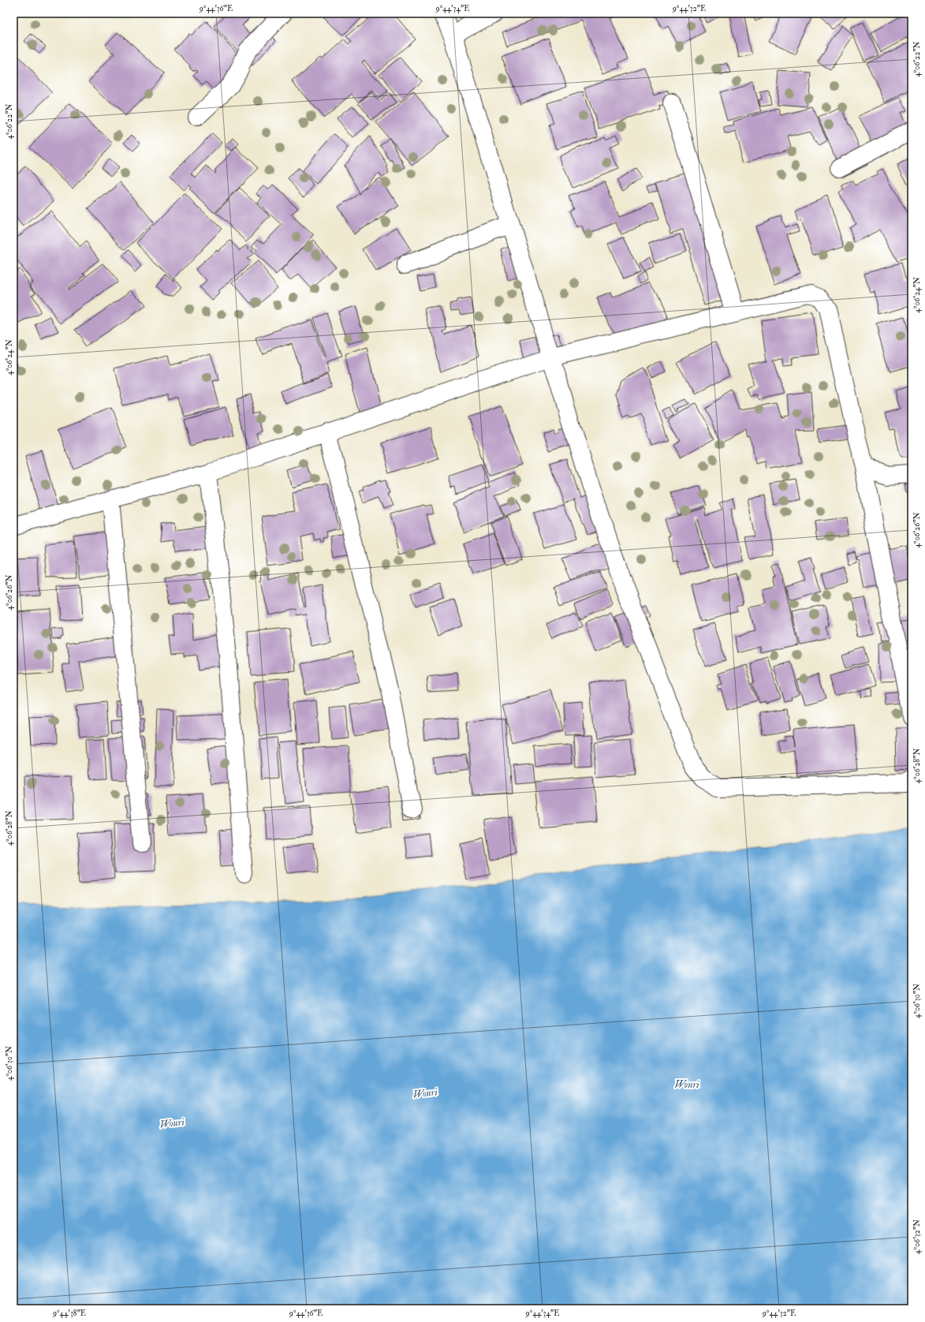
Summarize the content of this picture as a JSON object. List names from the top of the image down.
{
  "water": ["Wouri"],
  "coordinates": [
    "9°44'36\"E",
    "9°44'34\"E",
    "9°44'32\"E",
    "4°06'22\"N",
    "4°06'24\"N",
    "4°06'26\"N",
    "4°06'28\"N",
    "4°06'30\"N",
    "4°06'32\"N",
    "9°44'38\"E"
  ]
}
